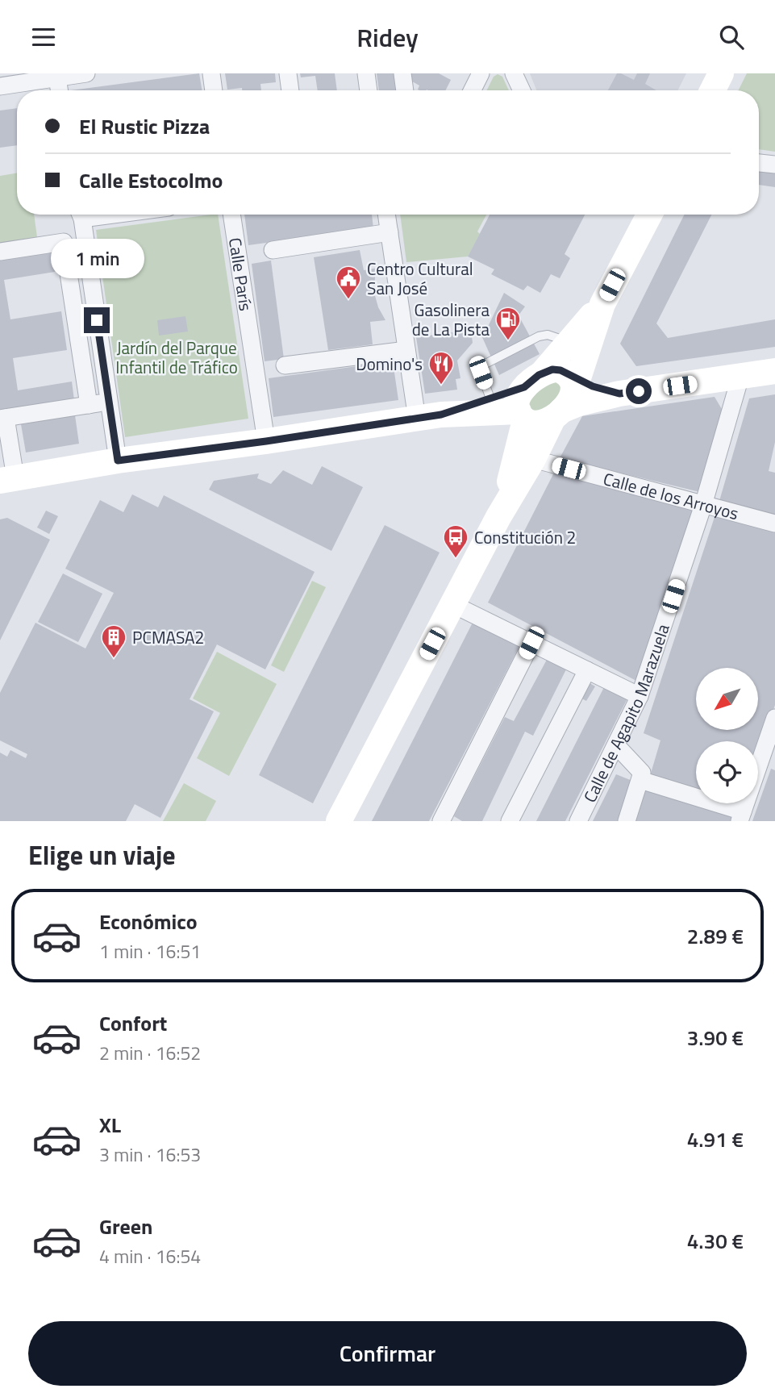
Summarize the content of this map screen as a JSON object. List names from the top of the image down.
{
  "streets": {
    "street": ["Calle París", "Calle de los Arroyos", "Calle de Agapito Marazuela"]
  },
  "crossings": [
    ["Calle de los Arroyos", "Calle de Agapito Marazuela"]
  ],
  "parks": ["Jardín del Parque Infantil de Tráfico"],
  "places": {
    "public building": ["Centro Cultural San José"],
    "fuel station": ["Gasolinera de La Pista"],
    "restaurant": ["Domino's"],
    "bus stop": ["Constitución 2"],
    "building": ["PCMASA2"]
  },
  "north": "bottom left",
  "page": {
    "header": "Ridey",
    "banner": ["El Rustic Pizza", "Calle Estocolmo"],
    "bubble": "1 min",
    "heading": "Elige un viaje",
    "list": [
      {
        "name": "Económico",
        "note": "1 min · 16:51",
        "value": "2.89 €"
      },
      {
        "name": "Confort",
        "note": "2 min · 16:52",
        "value": "3.90 €"
      },
      {
        "name": "XL",
        "note": "3 min · 16:53",
        "value": "4.91 €"
      },
      {
        "name": "Green",
        "note": "4 min · 16:54",
        "value": "4.30 €"
      }
    ],
    "buttons": "Confirmar"
  }
}
